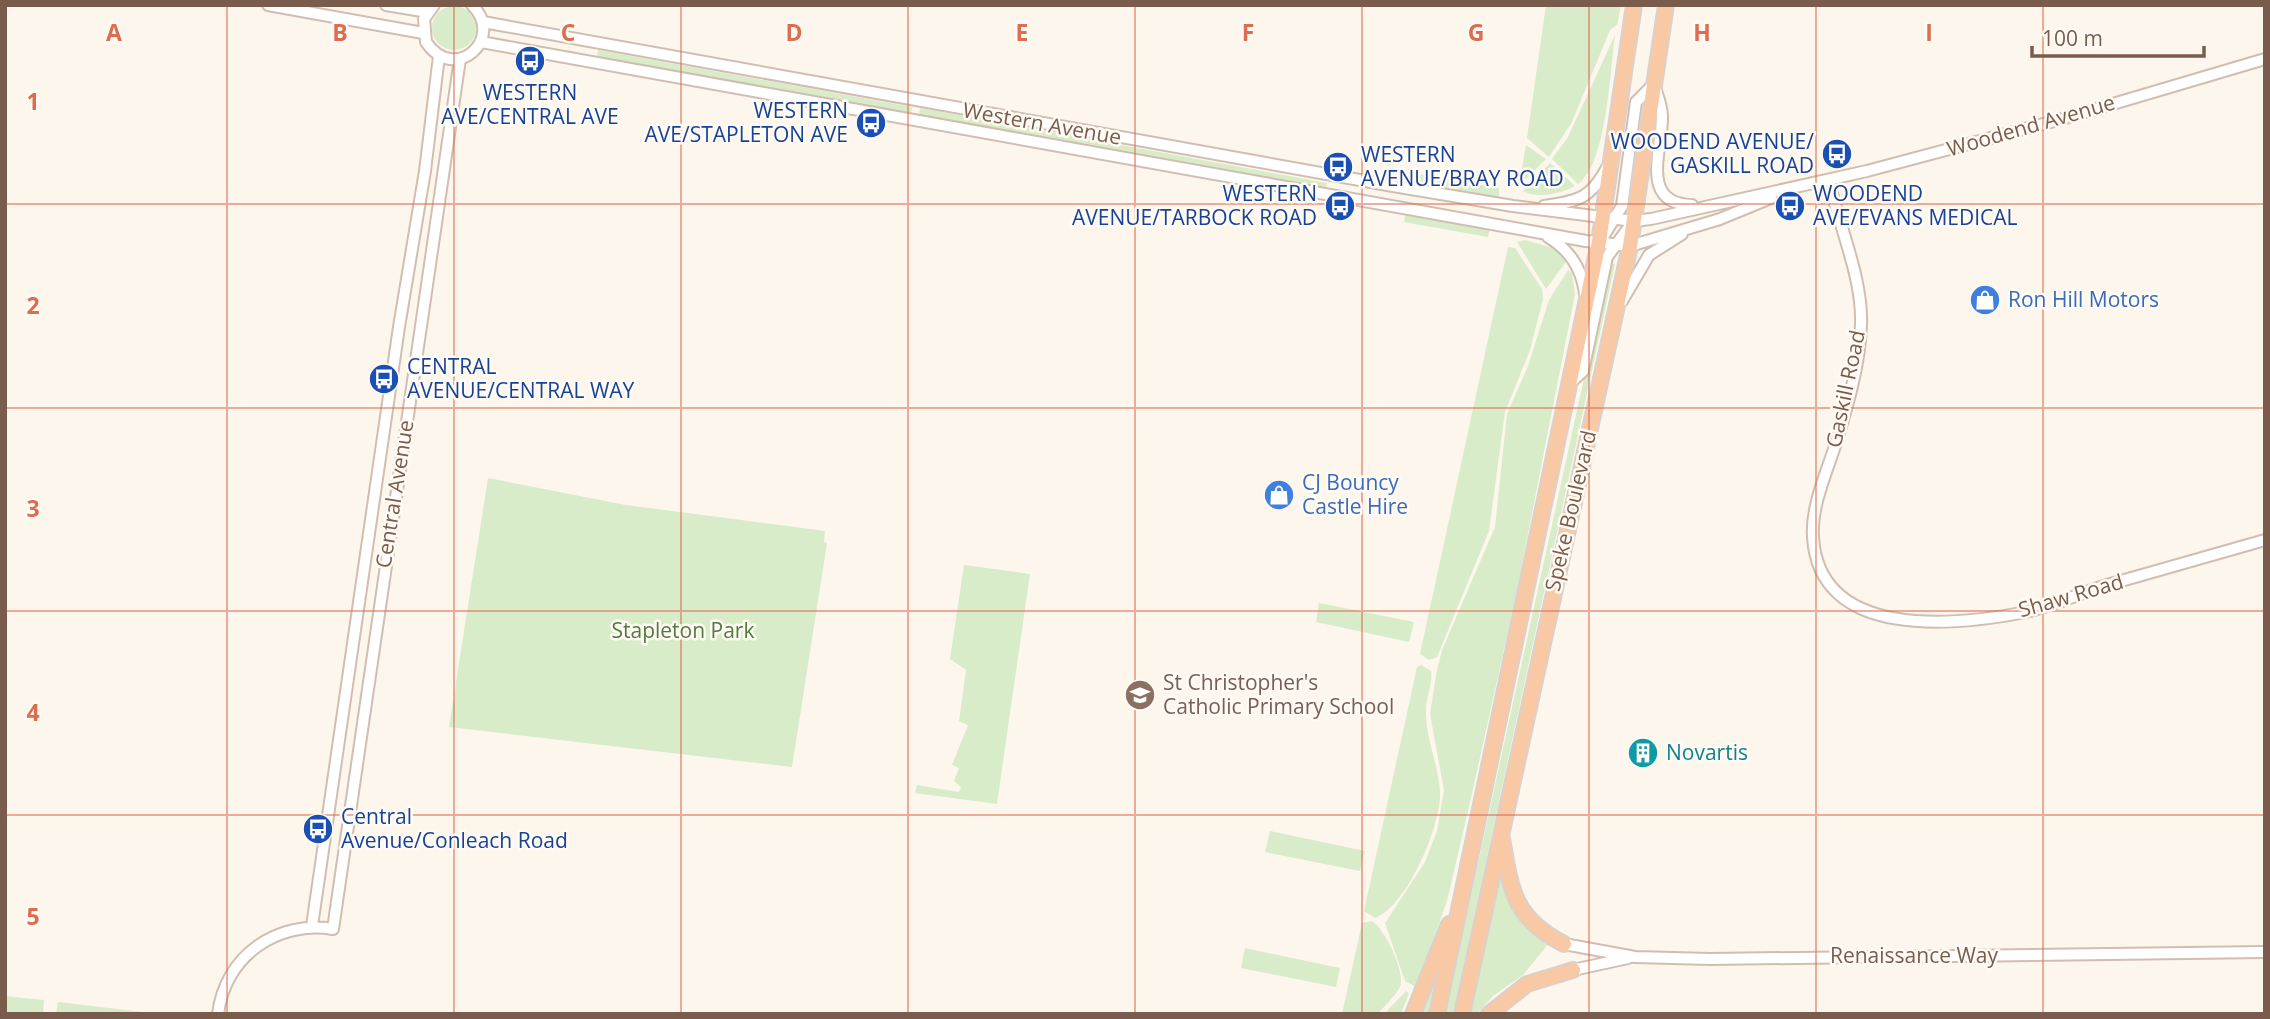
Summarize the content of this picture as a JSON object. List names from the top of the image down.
{
  "streets": {
    "highway": ["Speke Boulevard"],
    "street": [
      "Western Avenue",
      "Woodend Avenue",
      "Gaskill Road",
      "Central Avenue",
      "Shaw Road",
      "Renaissance Way"
    ]
  },
  "crossings": [
    ["Western Avenue", "Woodend Avenue"],
    ["Western Avenue", "Speke Boulevard"],
    ["Woodend Avenue", "Gaskill Road"],
    ["Woodend Avenue", "Speke Boulevard"],
    ["Gaskill Road", "Shaw Road"]
  ],
  "parks": ["Stapleton Park"],
  "places": {
    "bus stop": [
      "WESTERN AVE/CENTRAL AVE",
      "WESTERN AVE/STAPLETON AVE",
      "WOODEND AVENUE/ GASKILL ROAD",
      "WESTERN AVENUE/BRAY ROAD",
      "WESTERN AVENUE/TARBOCK ROAD",
      "WOODEND AVE/EVANS MEDICAL",
      "CENTRAL AVENUE/CENTRAL WAY",
      "Central Avenue/Conleach Road"
    ],
    "shop": ["Ron Hill Motors", "CJ Bouncy Castle Hire"],
    "school or university": ["St Christopher's Catholic Primary School"],
    "building": ["Novartis"]
  },
  "scale_bar": "100 m",
  "grid": {
    "columns": [
      "A",
      "B",
      "C",
      "D",
      "E",
      "F",
      "G",
      "H",
      "I"
    ],
    "rows": [
      "1",
      "2",
      "3",
      "4",
      "5"
    ]
  }
}
